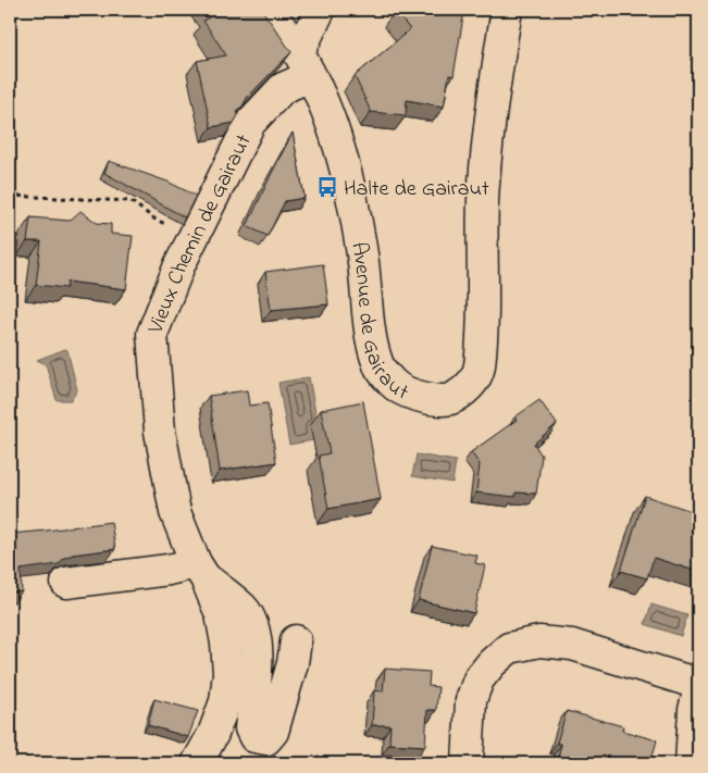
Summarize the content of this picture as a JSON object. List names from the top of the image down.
{
  "streets": {
    "street": ["Vieux Chemin de Gairaut", "Avenue de Gairaut"]
  },
  "crossings": [
    ["Vieux Chemin de Gairaut", "Avenue de Gairaut"]
  ],
  "places": {
    "bus stop": ["Halte de Gairaut"]
  }
}
